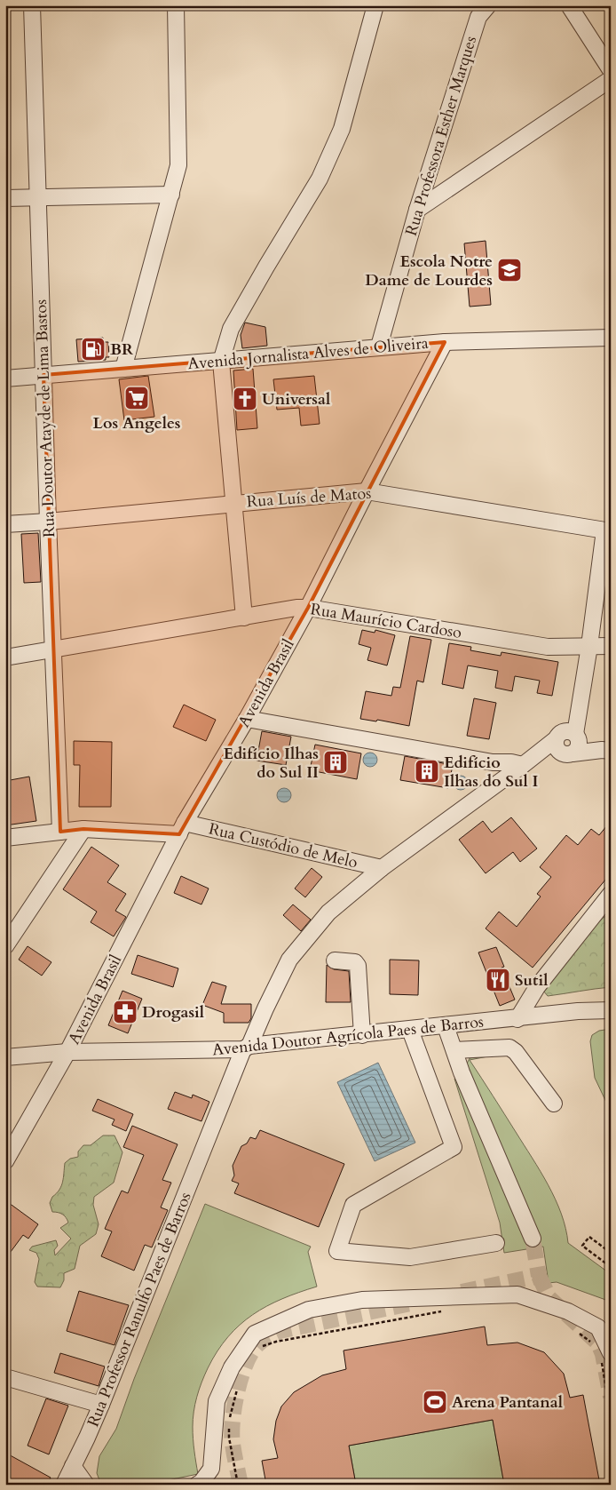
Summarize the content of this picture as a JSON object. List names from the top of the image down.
{
  "streets": {
    "street": [
      "Rua Professora Esther Marques",
      "Avenida Jornalista Alves de Oliveira",
      "Rua Doutor Atayde de Lima Bastos",
      "Rua Luís de Matos",
      "Rua Maurício Cardoso",
      "Avenida Brasil",
      "Rua Custódio de Melo",
      "Avenida Doutor Agrícola Paes de Barros",
      "Rua Professor Ranulfo Paes de Barros"
    ]
  },
  "crossings": [
    ["Rua Professora Esther Marques", "Avenida Jornalista Alves de Oliveira"],
    ["Avenida Jornalista Alves de Oliveira", "Rua Doutor Atayde de Lima Bastos"],
    ["Avenida Jornalista Alves de Oliveira", "Avenida Brasil"],
    ["Rua Doutor Atayde de Lima Bastos", "Rua Luís de Matos"],
    ["Rua Doutor Atayde de Lima Bastos", "Rua Maurício Cardoso"],
    ["Rua Doutor Atayde de Lima Bastos", "Rua Custódio de Melo"],
    ["Rua Luís de Matos", "Avenida Brasil"],
    ["Rua Maurício Cardoso", "Avenida Brasil"],
    ["Avenida Brasil", "Rua Custódio de Melo"],
    ["Avenida Brasil", "Avenida Doutor Agrícola Paes de Barros"],
    ["Avenida Doutor Agrícola Paes de Barros", "Rua Professor Ranulfo Paes de Barros"]
  ],
  "places": {
    "school or university": ["Escola Notre Dame de Lourdes"],
    "fuel station": ["BR"],
    "supermarket": ["Los Angeles"],
    "church": ["Universal"],
    "building": ["Edifício Ilhas do Sul II", "Edifício Ilhas do Sul I"],
    "restaurant": ["Sutil"],
    "pharmacy": ["Drogasil"],
    "sports": ["Arena Pantanal"]
  }
}
